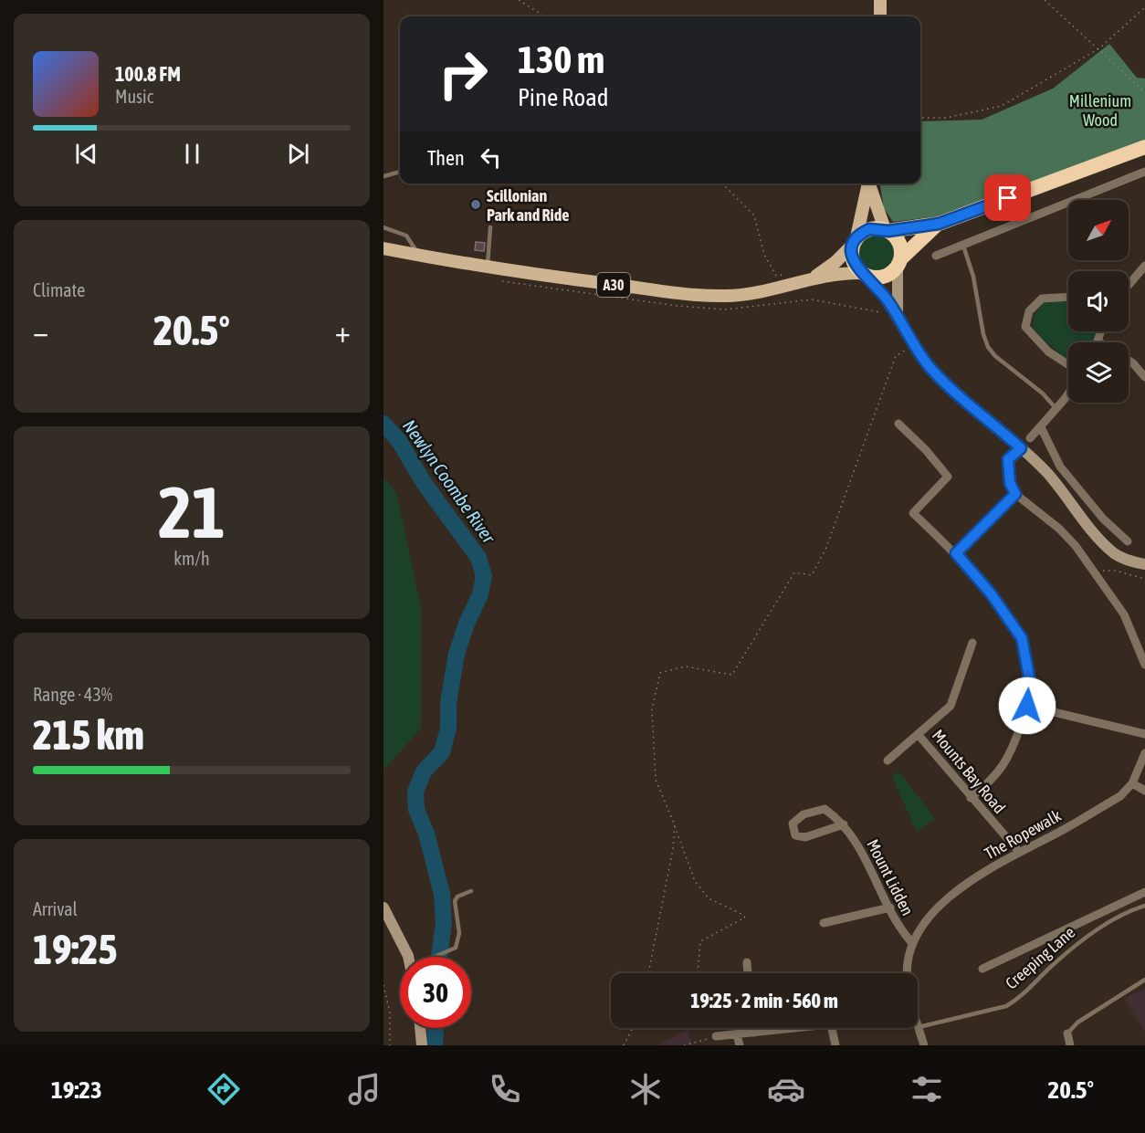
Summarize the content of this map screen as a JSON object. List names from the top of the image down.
{
  "streets": {
    "main road": ["A30"],
    "street": ["Mounts Bay Road", "The Ropewalk", "Mount Lidden"],
    "lane": ["Creeping Lane"]
  },
  "crossings": [
    ["Mounts Bay Road", "The Ropewalk"],
    ["The Ropewalk", "Mount Lidden"]
  ],
  "water": ["Newlyn Coombe River"],
  "parks": ["Millenium Wood"],
  "places": ["Scillonian Park and Ride"],
  "north": "top right",
  "page": {
    "turn": ["130 m", "Pine Road"],
    "song": ["100.8 FM", "Music"],
    "then": "Then",
    "tile": [
      "Climate",
      ["21", "km/h"],
      ["Range · 43%", "215 km"],
      ["Arrival", "19:25"]
    ],
    "heat": ["−", "20.5°", "+"],
    "limit": "30",
    "trip": "19:25 · 2 min · 560 m",
    "tabs": ["19:23", "20.5°"]
  }
}
